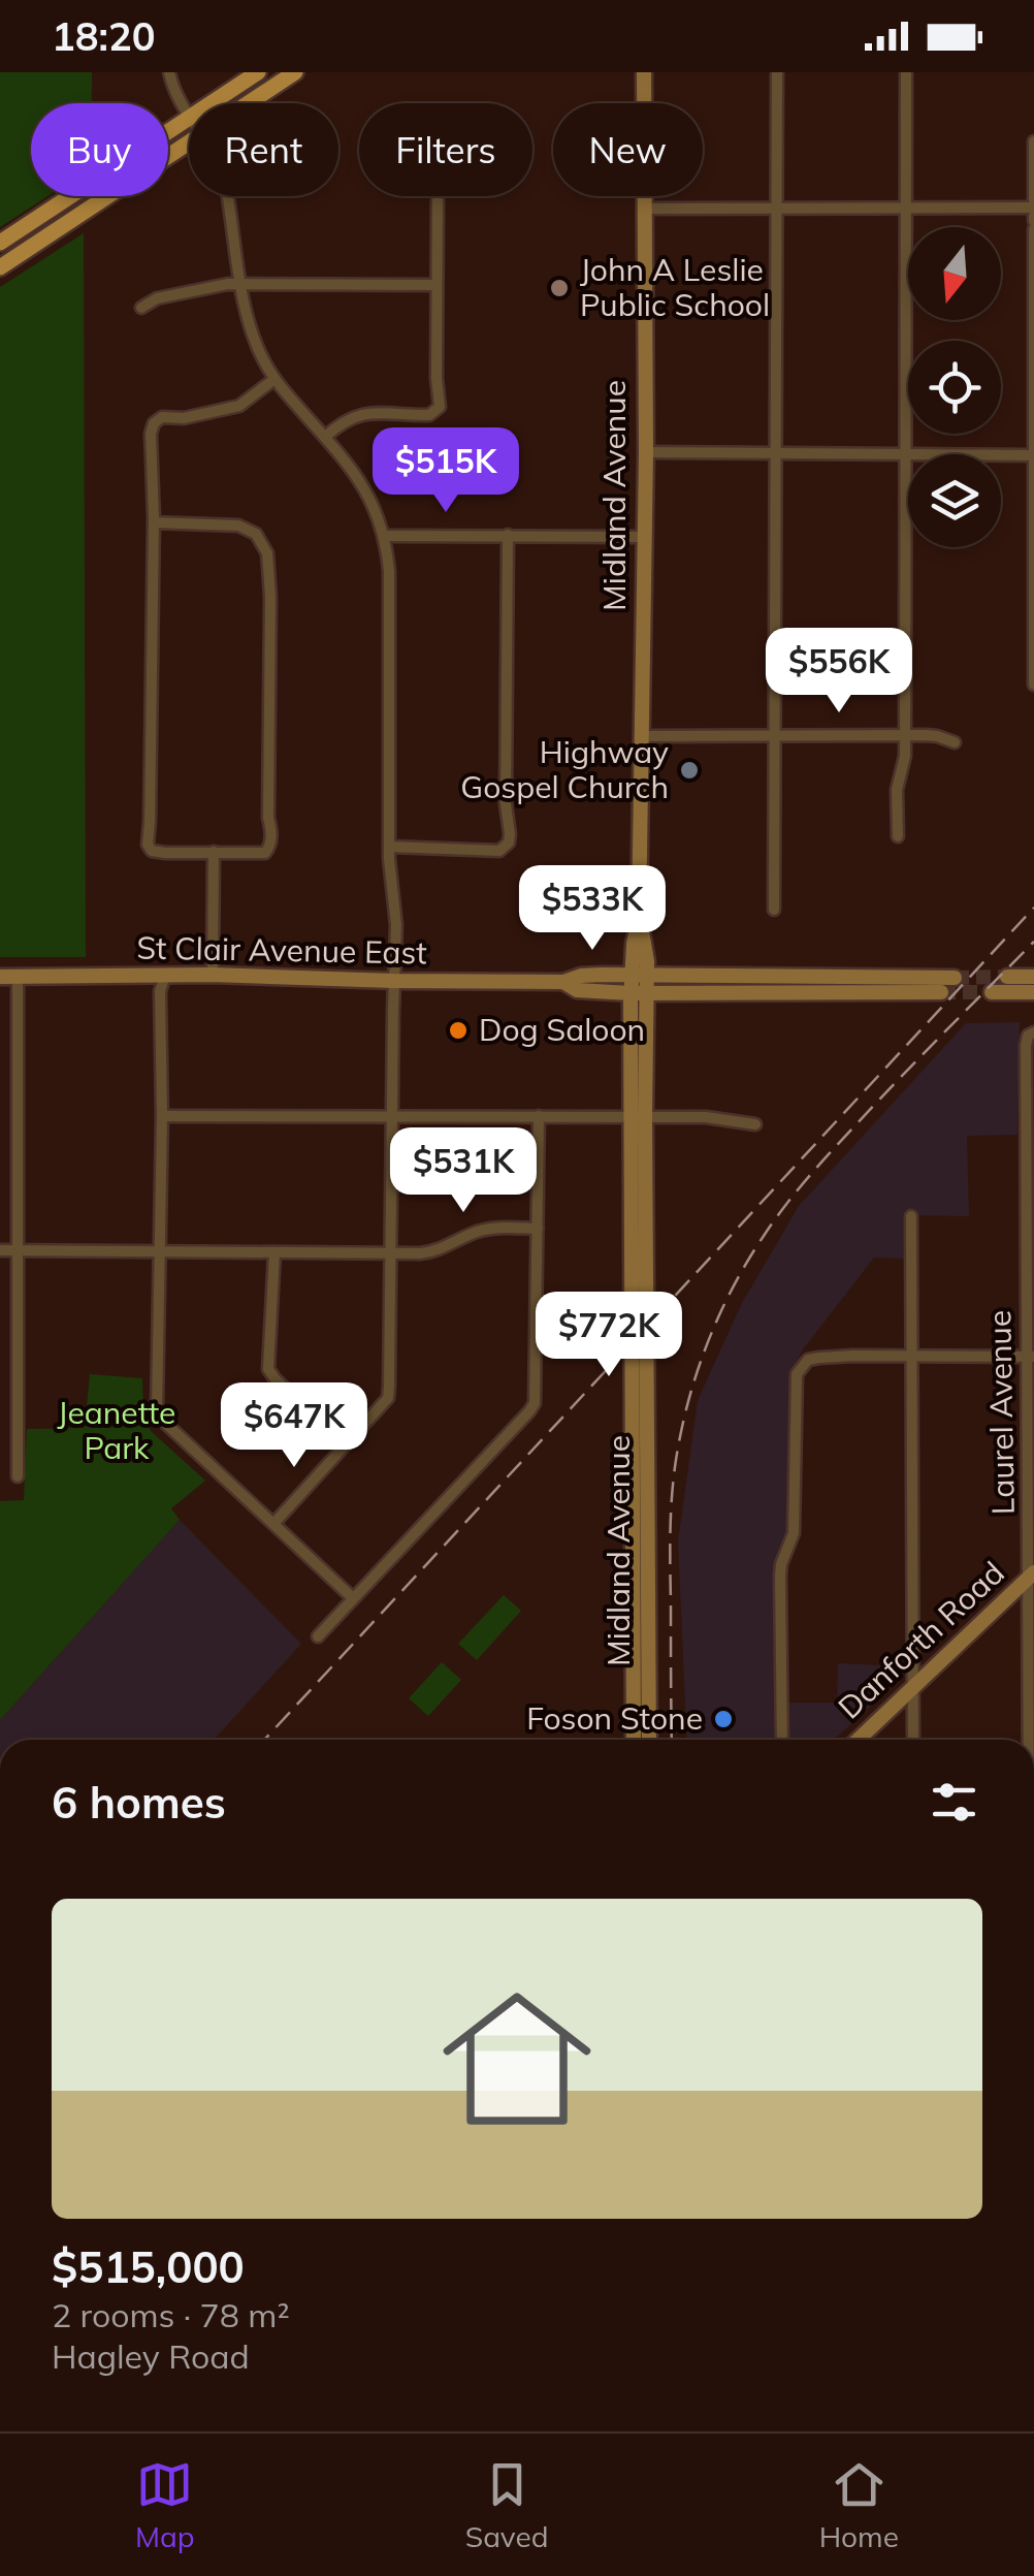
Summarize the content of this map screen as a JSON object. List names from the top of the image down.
{
  "streets": {
    "main road": ["Midland Avenue", "St Clair Avenue East", "Danforth Road"],
    "street": ["Laurel Avenue"]
  },
  "crossings": [
    ["Midland Avenue", "St Clair Avenue East"],
    ["Laurel Avenue", "Danforth Road"]
  ],
  "parks": ["Jeanette Park"],
  "places": [
    "John A Leslie Public School",
    "Highway Gospel Church",
    "Dog Saloon",
    "Foson Stone"
  ],
  "north": "bottom",
  "page": {
    "status": "18:20",
    "chip": [
      "Buy",
      "Rent",
      "Filters",
      "New"
    ],
    "price": [
      "$515K",
      "$556K",
      "$533K",
      "$531K",
      "$772K",
      "$647K"
    ],
    "heading": "6 homes",
    "list": [
      {
        "name": "$515,000",
        "note": "2 rooms · 78 m² · Hagley Road"
      }
    ],
    "tabs": ["Map", "Saved", "Home"]
  }
}
